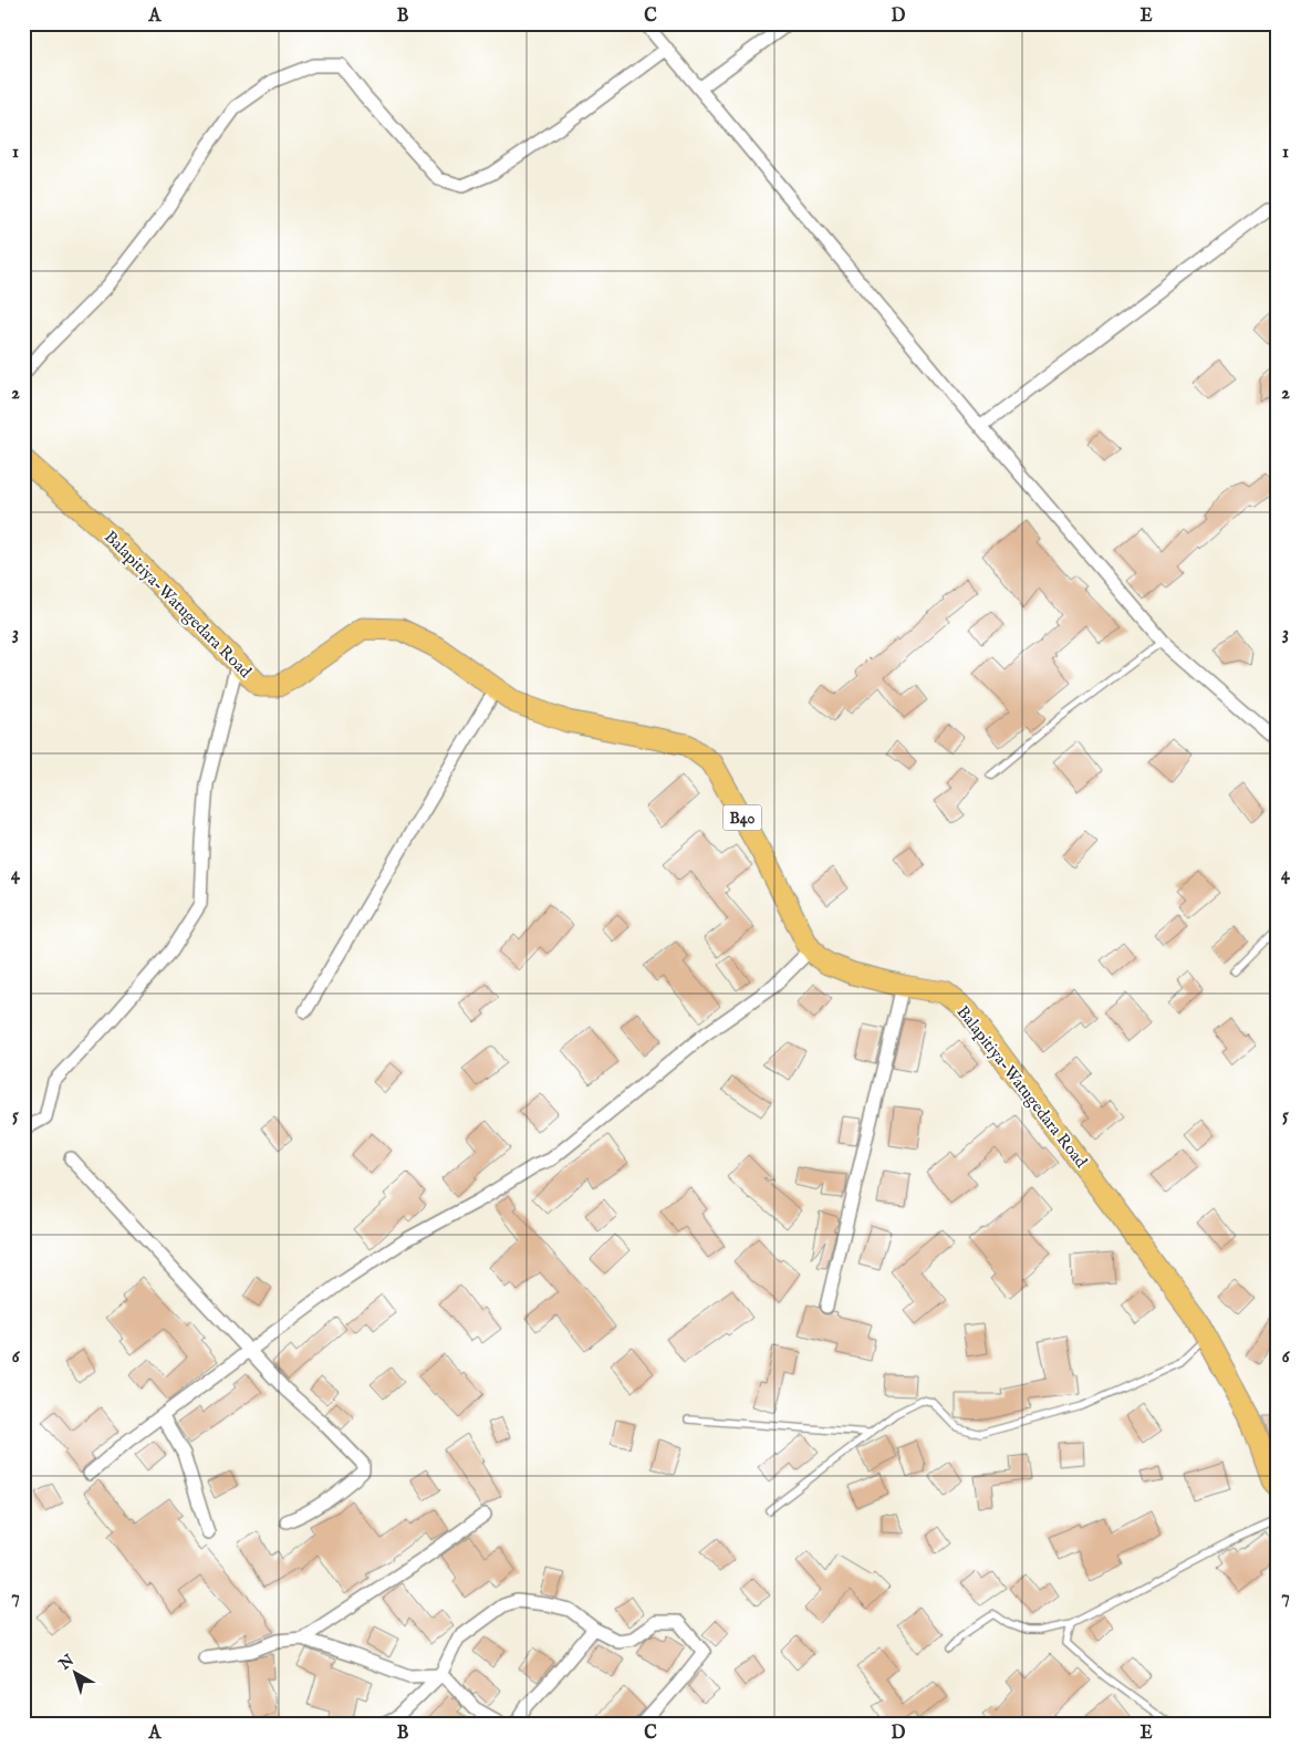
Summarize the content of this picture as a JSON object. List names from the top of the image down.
{
  "streets": {
    "main road": ["Balapitiya-Watugedara Road", "B40"]
  },
  "north": "top left",
  "grid": {
    "columns": [
      "A",
      "B",
      "C",
      "D",
      "E"
    ],
    "rows": [
      "1",
      "2",
      "3",
      "4",
      "5",
      "6",
      "7"
    ]
  }
}
